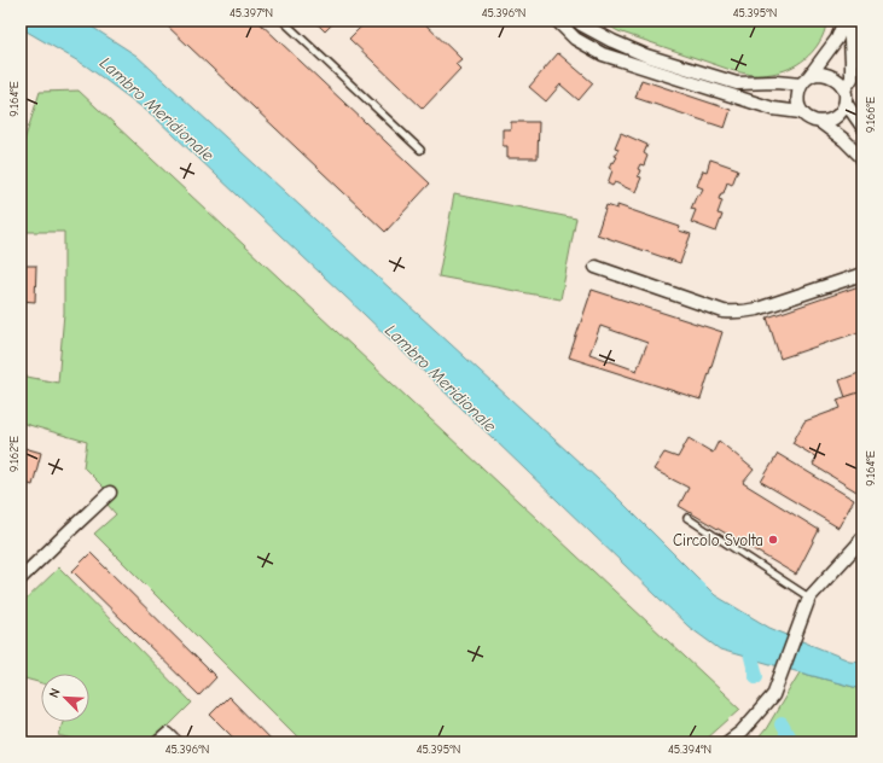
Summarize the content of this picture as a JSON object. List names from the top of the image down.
{
  "water": ["Lambro Meridionale"],
  "places": ["Circolo Svolta"],
  "north": "top left",
  "coordinates": [
    "45.397°N",
    "45.396°N",
    "45.395°N",
    "9.164°E",
    "9.166°E",
    "9.162°E",
    "45.394°N"
  ]
}
